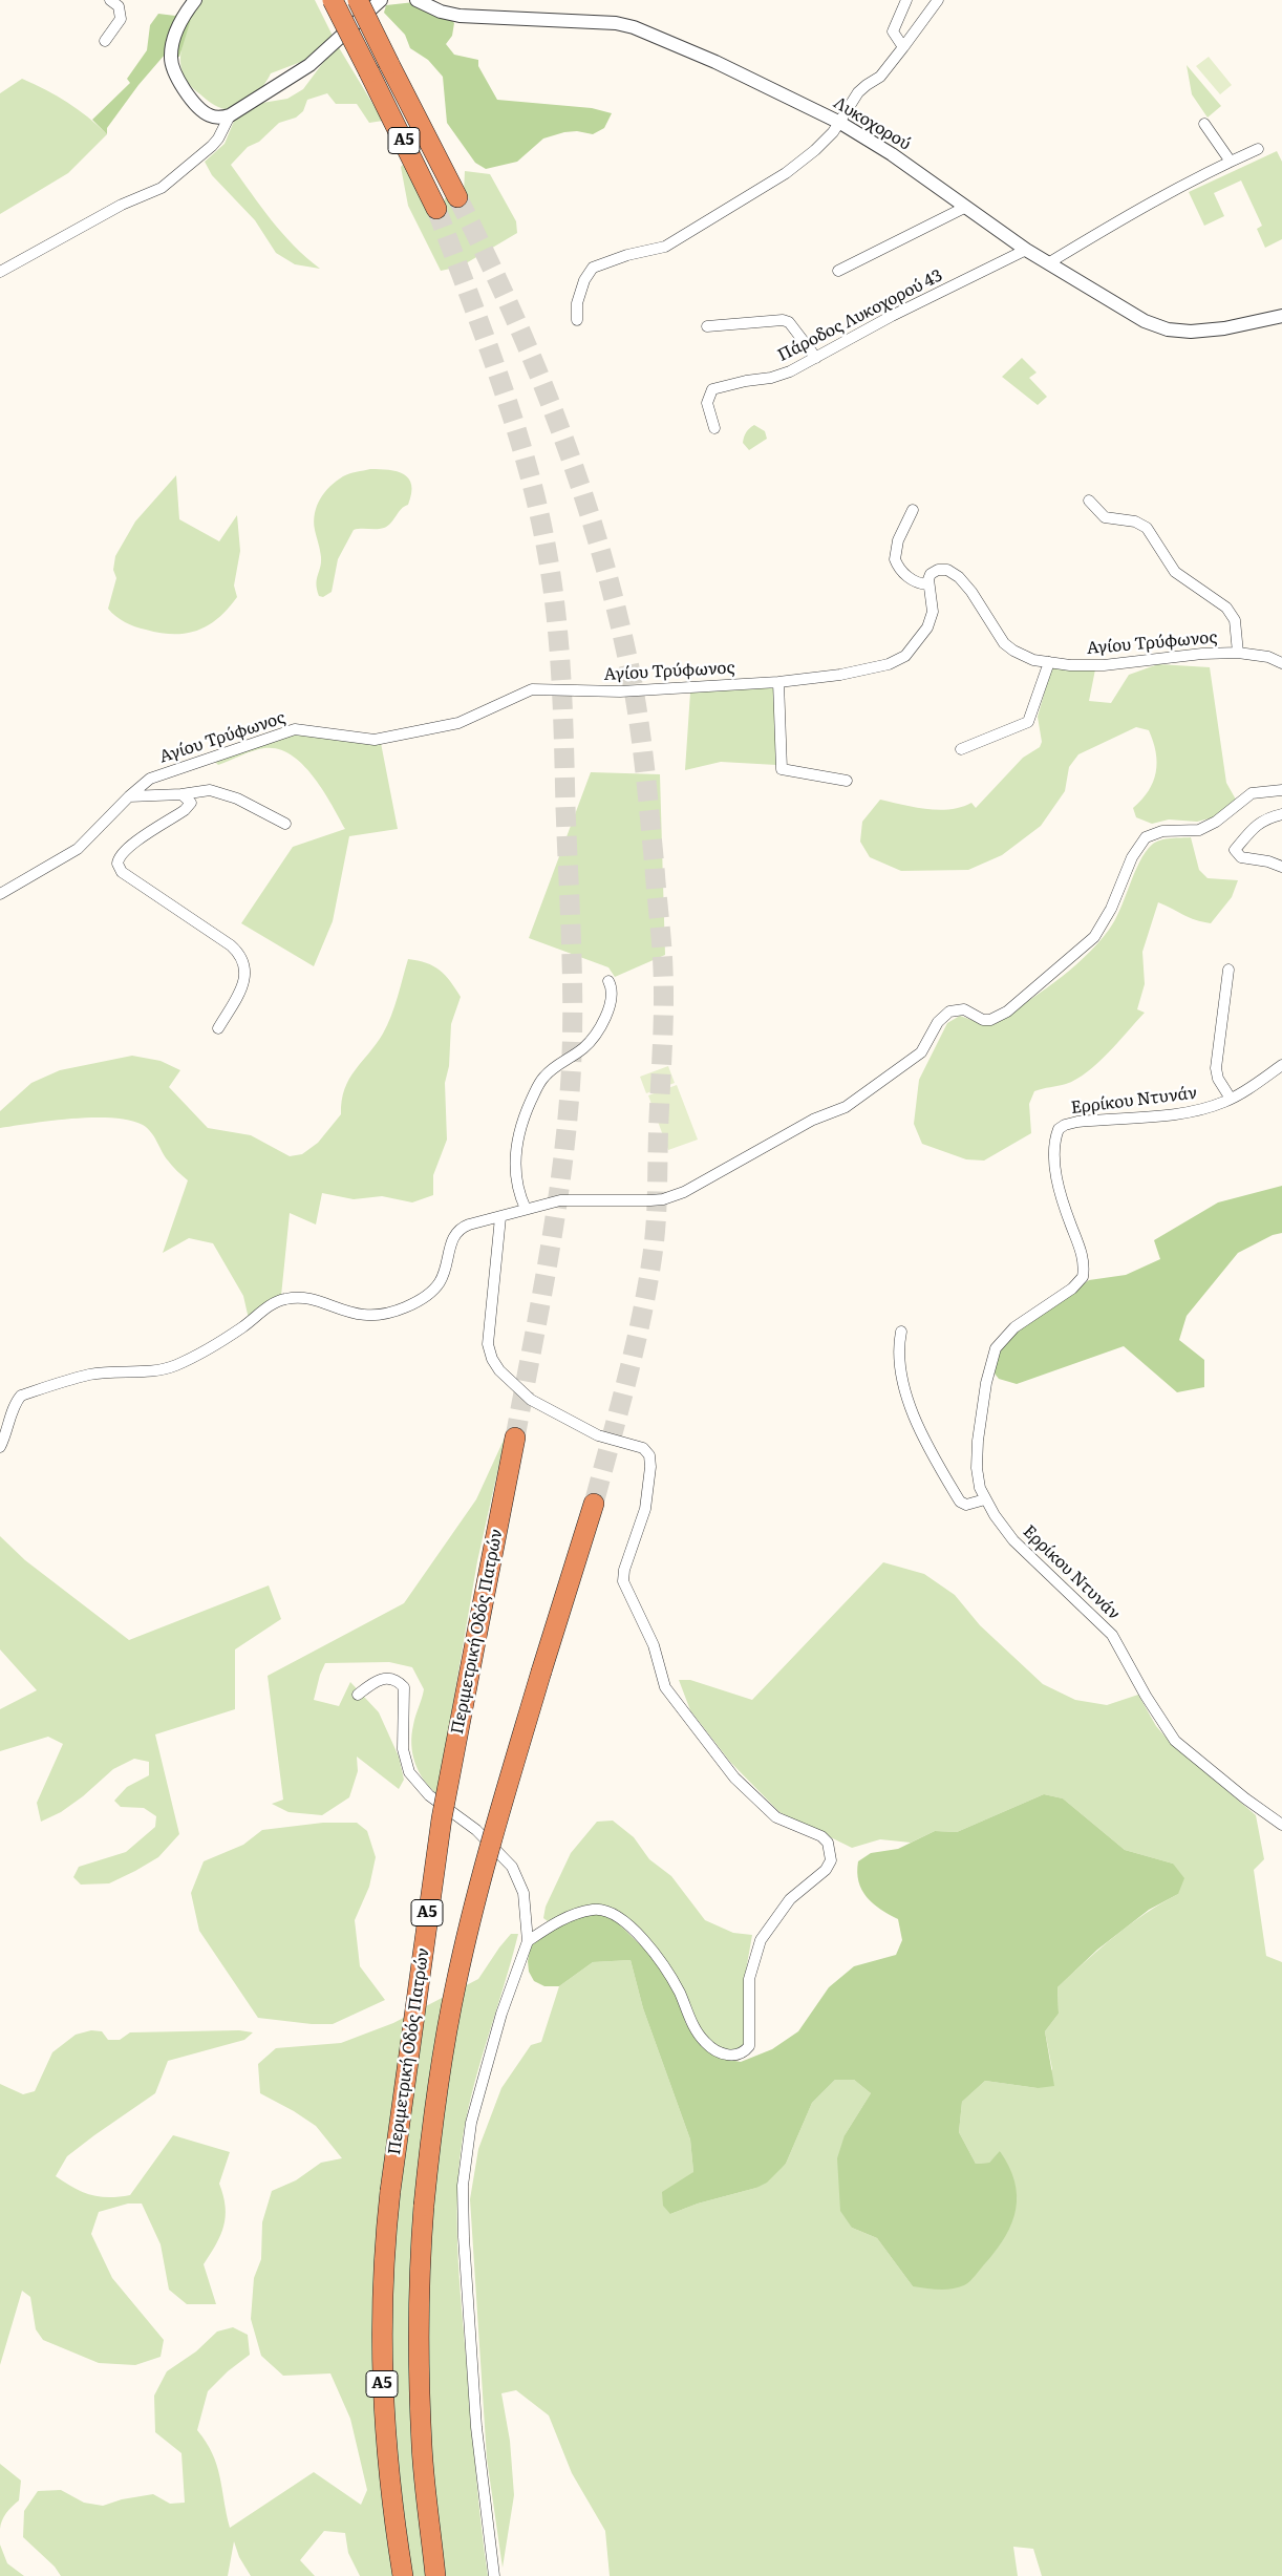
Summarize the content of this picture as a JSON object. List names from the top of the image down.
{
  "streets": {
    "highway": ["Α5", "Περιμετρική Οδός Πατρών"],
    "street": [
      "Λυκοχορού",
      "Πάροδος Λυκοχορού 43",
      "Αγίου Τρύφωνος",
      "Ερρίκου Ντυνάν"
    ]
  },
  "crossings": [
    ["Λυκοχορού", "Πάροδος Λυκοχορού 43"]
  ]
}
